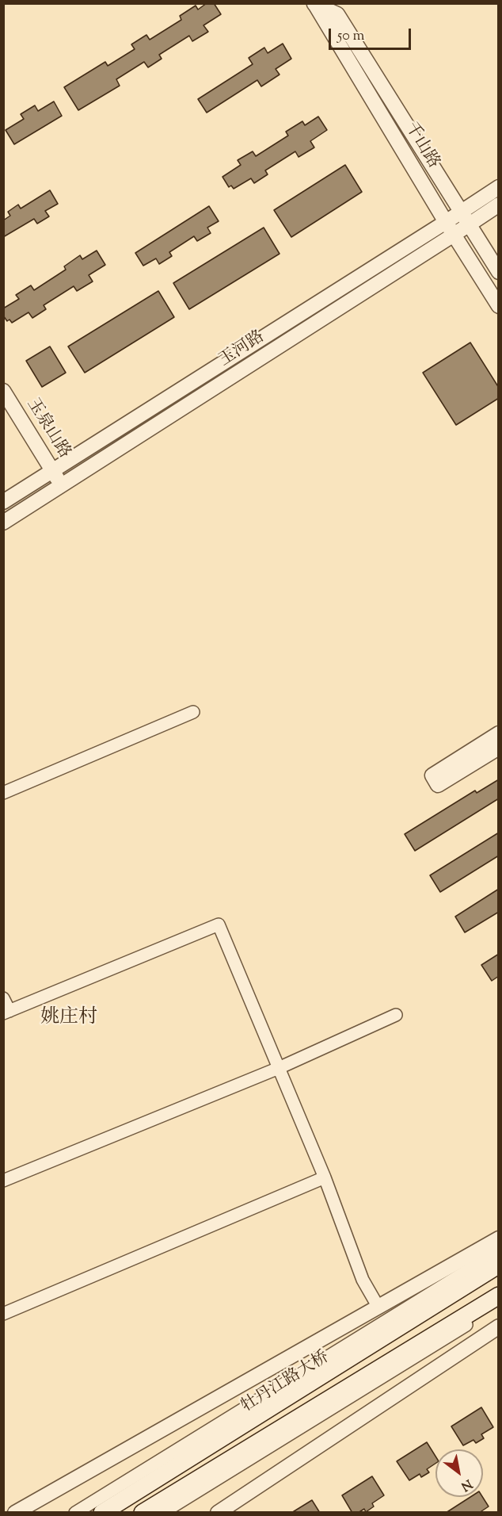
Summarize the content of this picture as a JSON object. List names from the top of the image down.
{
  "streets": {
    "main road": ["牡丹江路大桥"],
    "street": ["千山路", "玉河路", "玉泉山路"]
  },
  "crossings": [
    ["千山路", "玉河路"],
    ["玉河路", "玉泉山路"]
  ],
  "districts": ["姚庄村"],
  "scale_bar": "50 m",
  "north": "bottom right"
}
